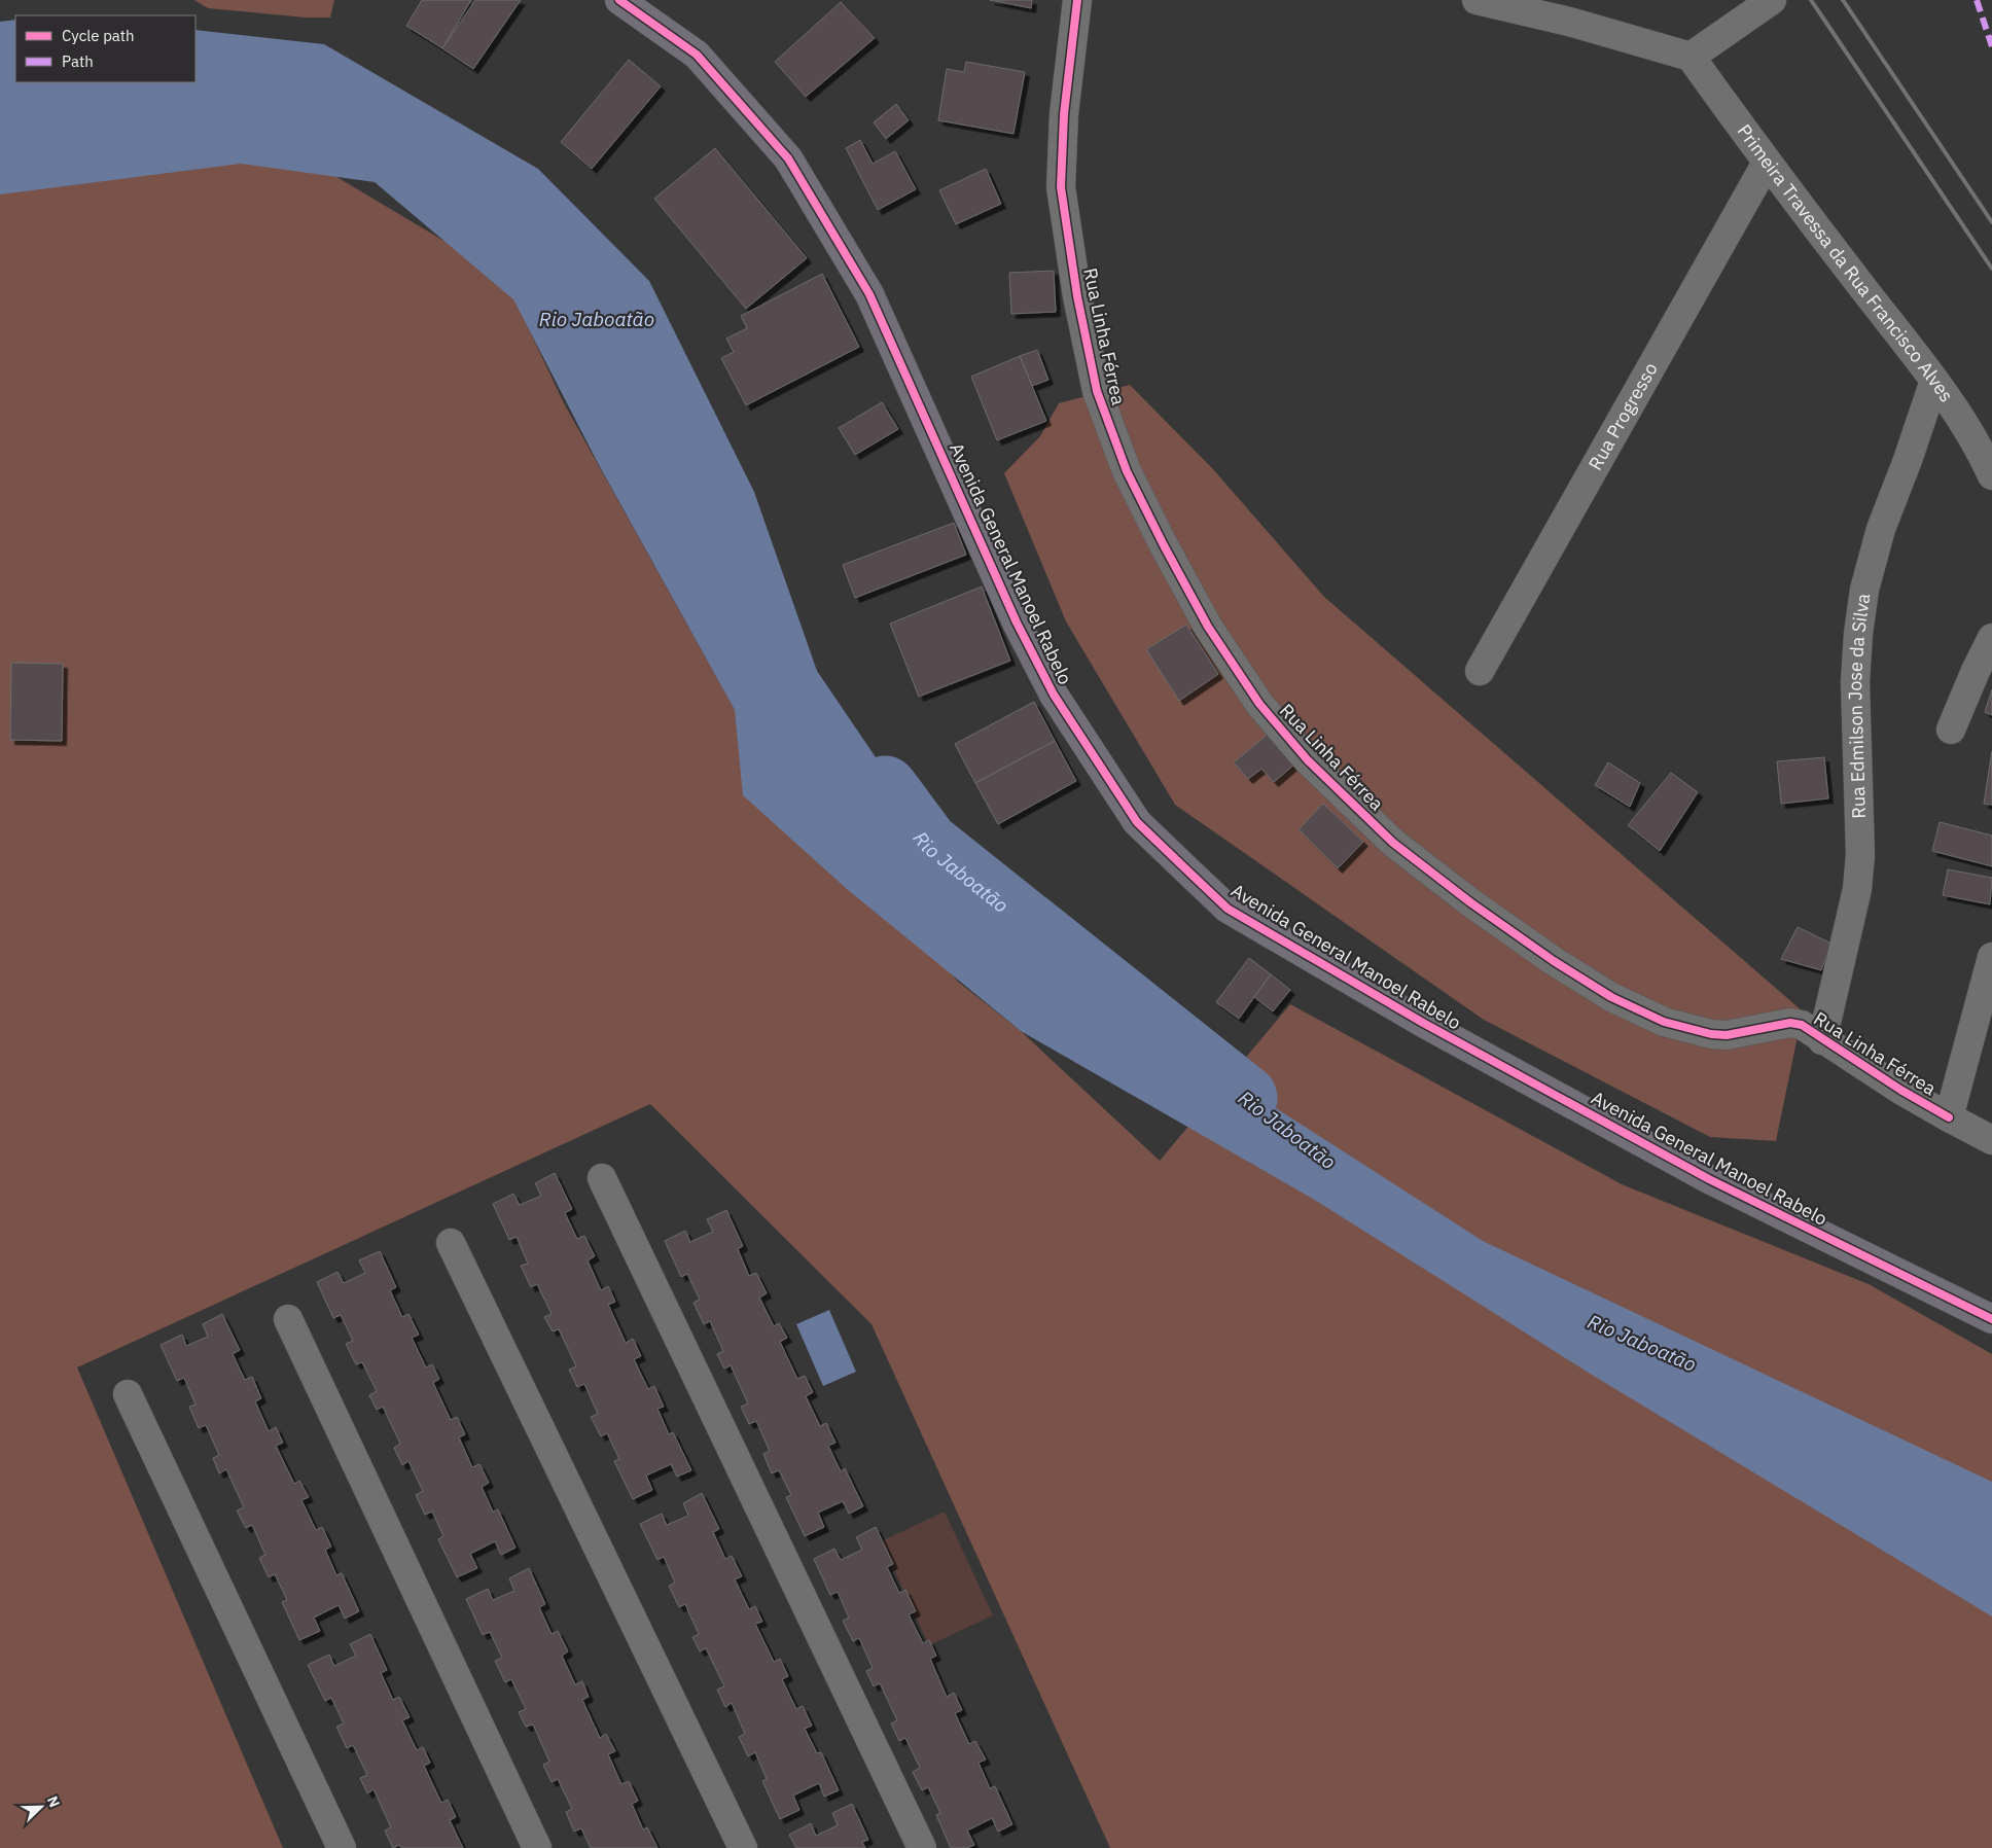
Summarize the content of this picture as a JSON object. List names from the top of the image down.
{
  "streets": {
    "main road": ["Avenida General Manoel Rabelo"],
    "street": [
      "Primeira Travessa da Rua Francisco Alves",
      "Rua Linha Férrea",
      "Rua Progresso",
      "Rua Edmilson Jose da Silva"
    ]
  },
  "crossings": [
    ["Primeira Travessa da Rua Francisco Alves", "Rua Progresso"],
    ["Primeira Travessa da Rua Francisco Alves", "Rua Edmilson Jose da Silva"],
    ["Rua Linha Férrea", "Rua Edmilson Jose da Silva"]
  ],
  "water": ["Rio Jaboatão"],
  "legend": ["Cycle path", "Path"],
  "north": "top right"
}
